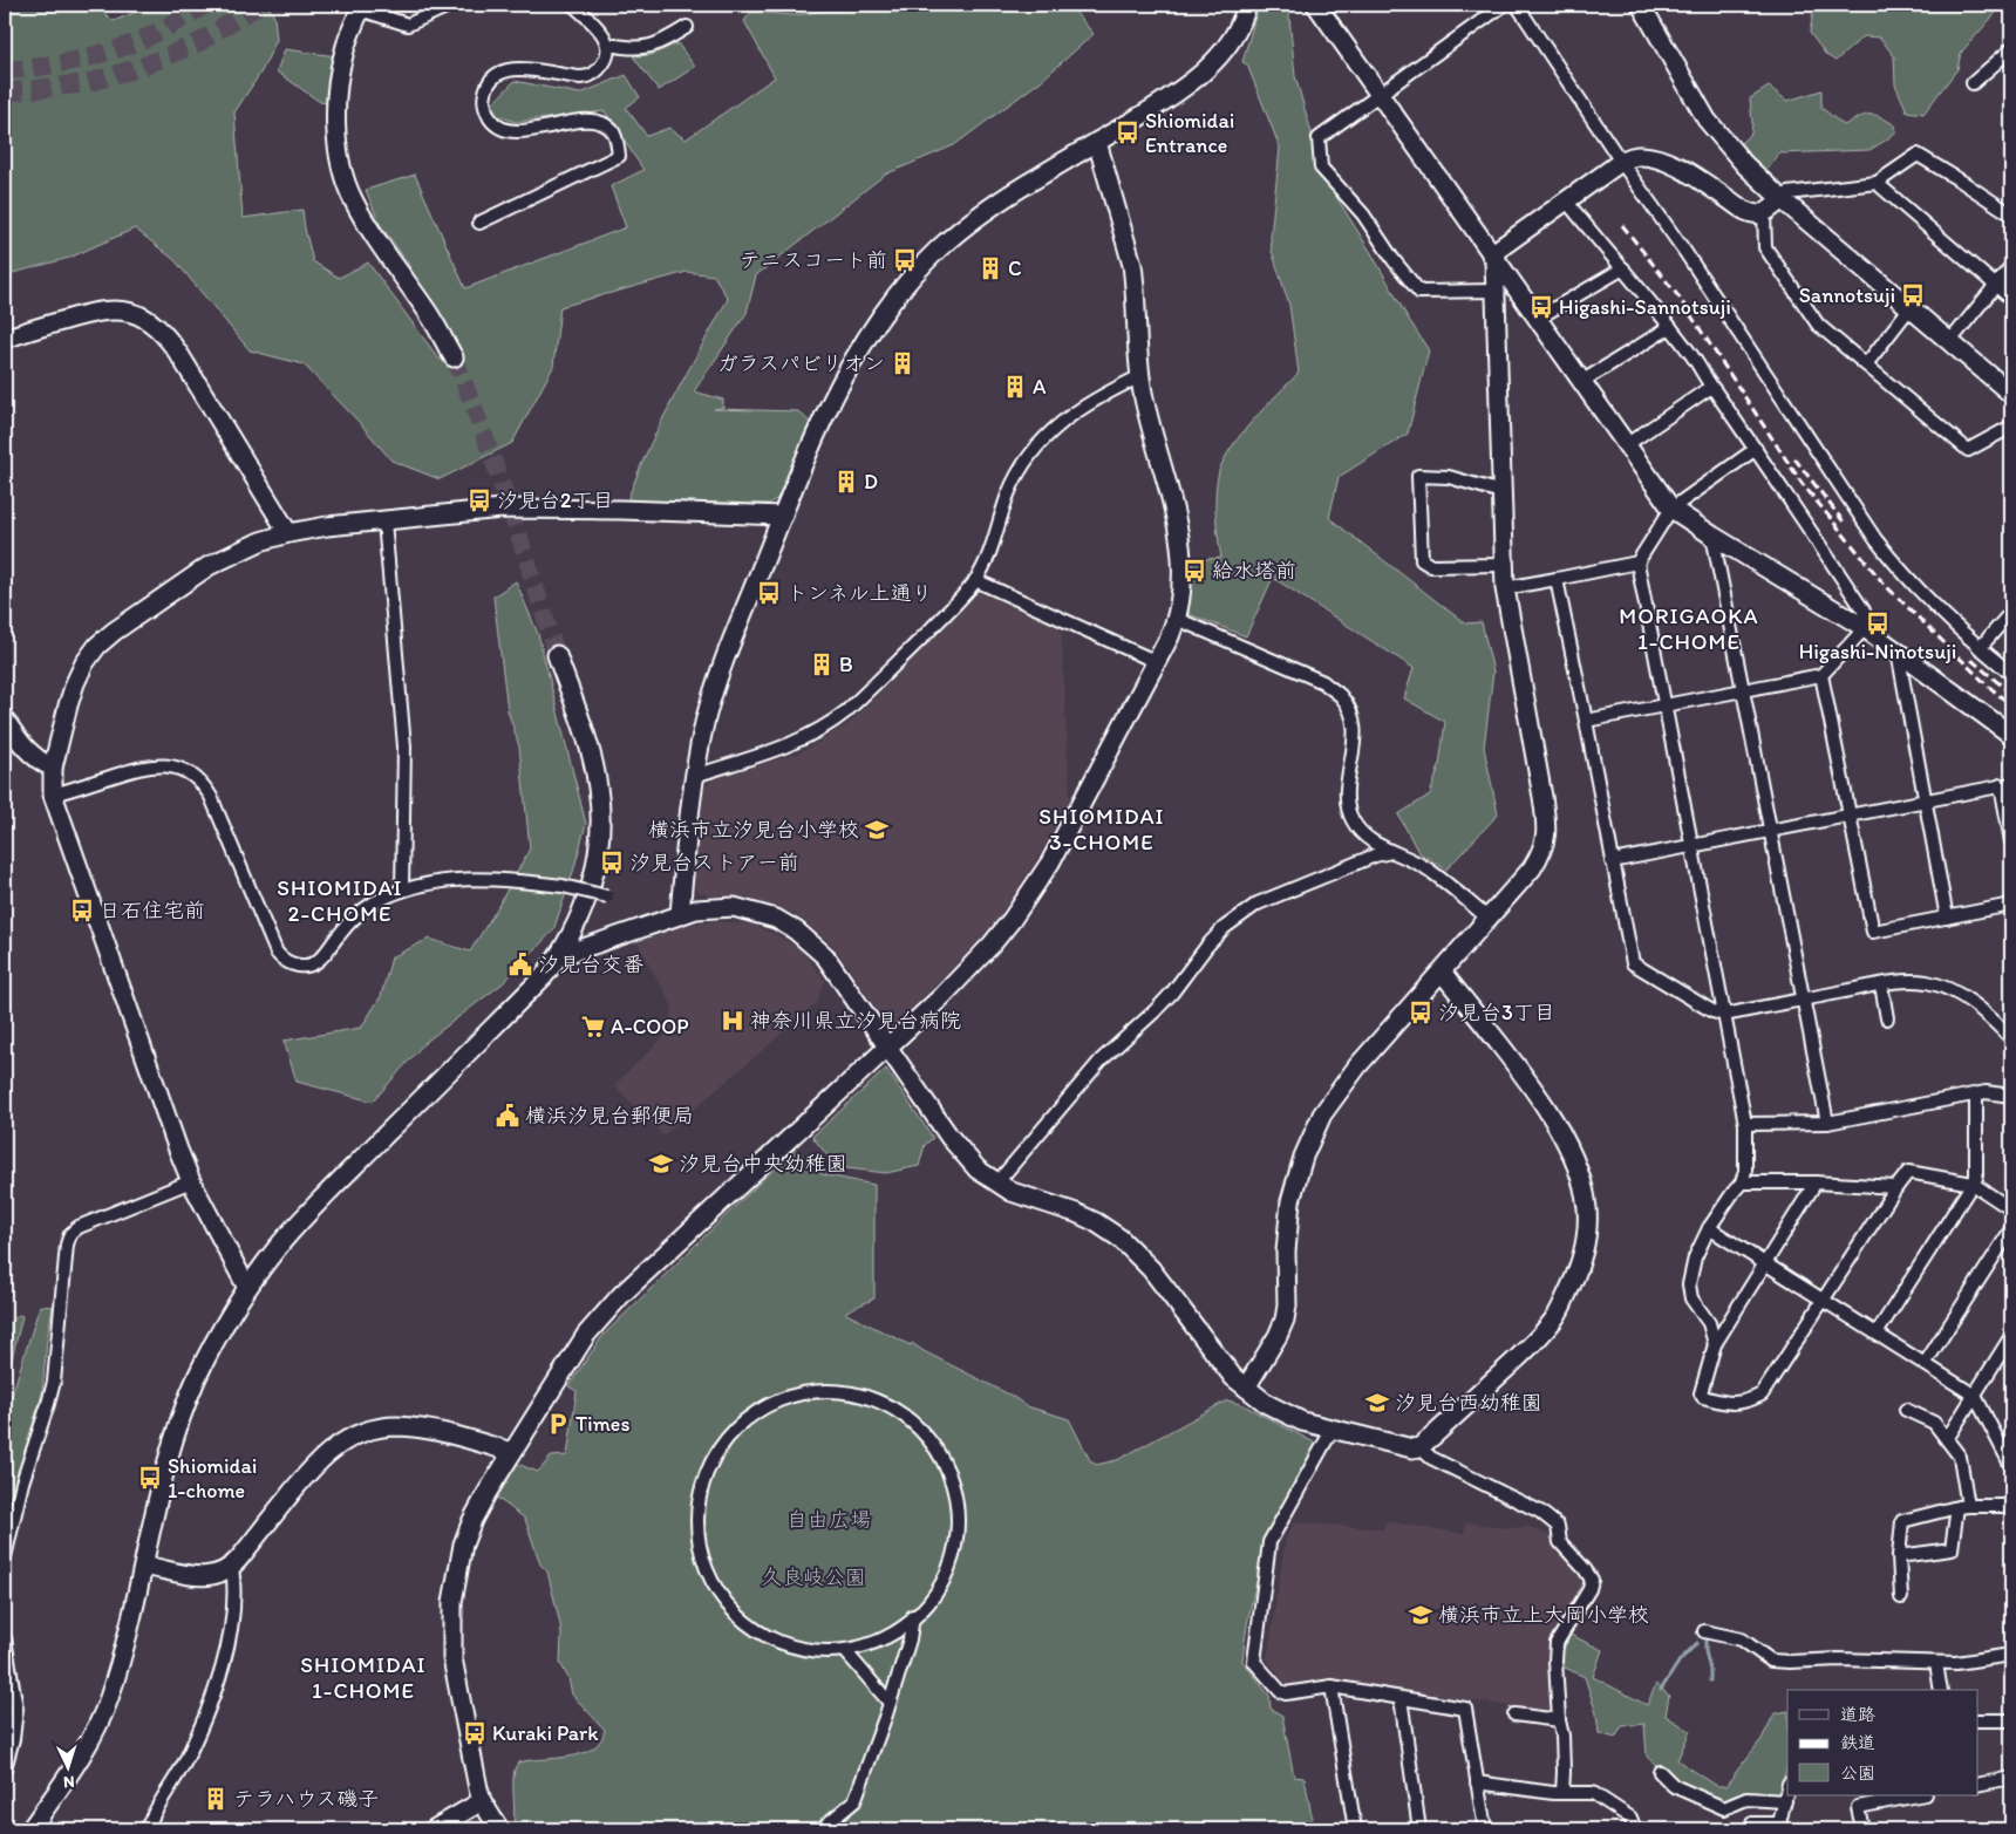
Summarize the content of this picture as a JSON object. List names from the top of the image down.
{
  "districts": [
    "MORIGAOKA 1-CHOME",
    "SHIOMIDAI 3-CHOME",
    "SHIOMIDAI 2-CHOME",
    "SHIOMIDAI 1-CHOME"
  ],
  "parks": ["自由広場", "久良岐公園"],
  "places": {
    "bus stop": [
      "Shiomidai Entrance",
      "テニスコート前",
      "Sannotsuji",
      "Higashi-Sannotsuji",
      "汐見台2丁目",
      "給水塔前",
      "トンネル上通り",
      "Higashi-Ninotsuji",
      "汐見台ストアー前",
      "日石住宅前",
      "汐見台3丁目",
      "Shiomidai 1-chome",
      "Kuraki Park"
    ],
    "building": [
      "C",
      "ガラスパビリオン",
      "A",
      "D",
      "B",
      "テラハウス磯子"
    ],
    "school or university": [
      "横浜市立汐見台小学校",
      "汐見台中央幼稚園",
      "汐見台西幼稚園",
      "横浜市立上大岡小学校"
    ],
    "public building": ["汐見台交番", "横浜汐見台郵便局"],
    "hospital": ["神奈川県立汐見台病院"],
    "supermarket": ["A-COOP"],
    "parking": ["Times"]
  },
  "legend": ["道路", "鉄道", "公園"],
  "north": "bottom"
}
